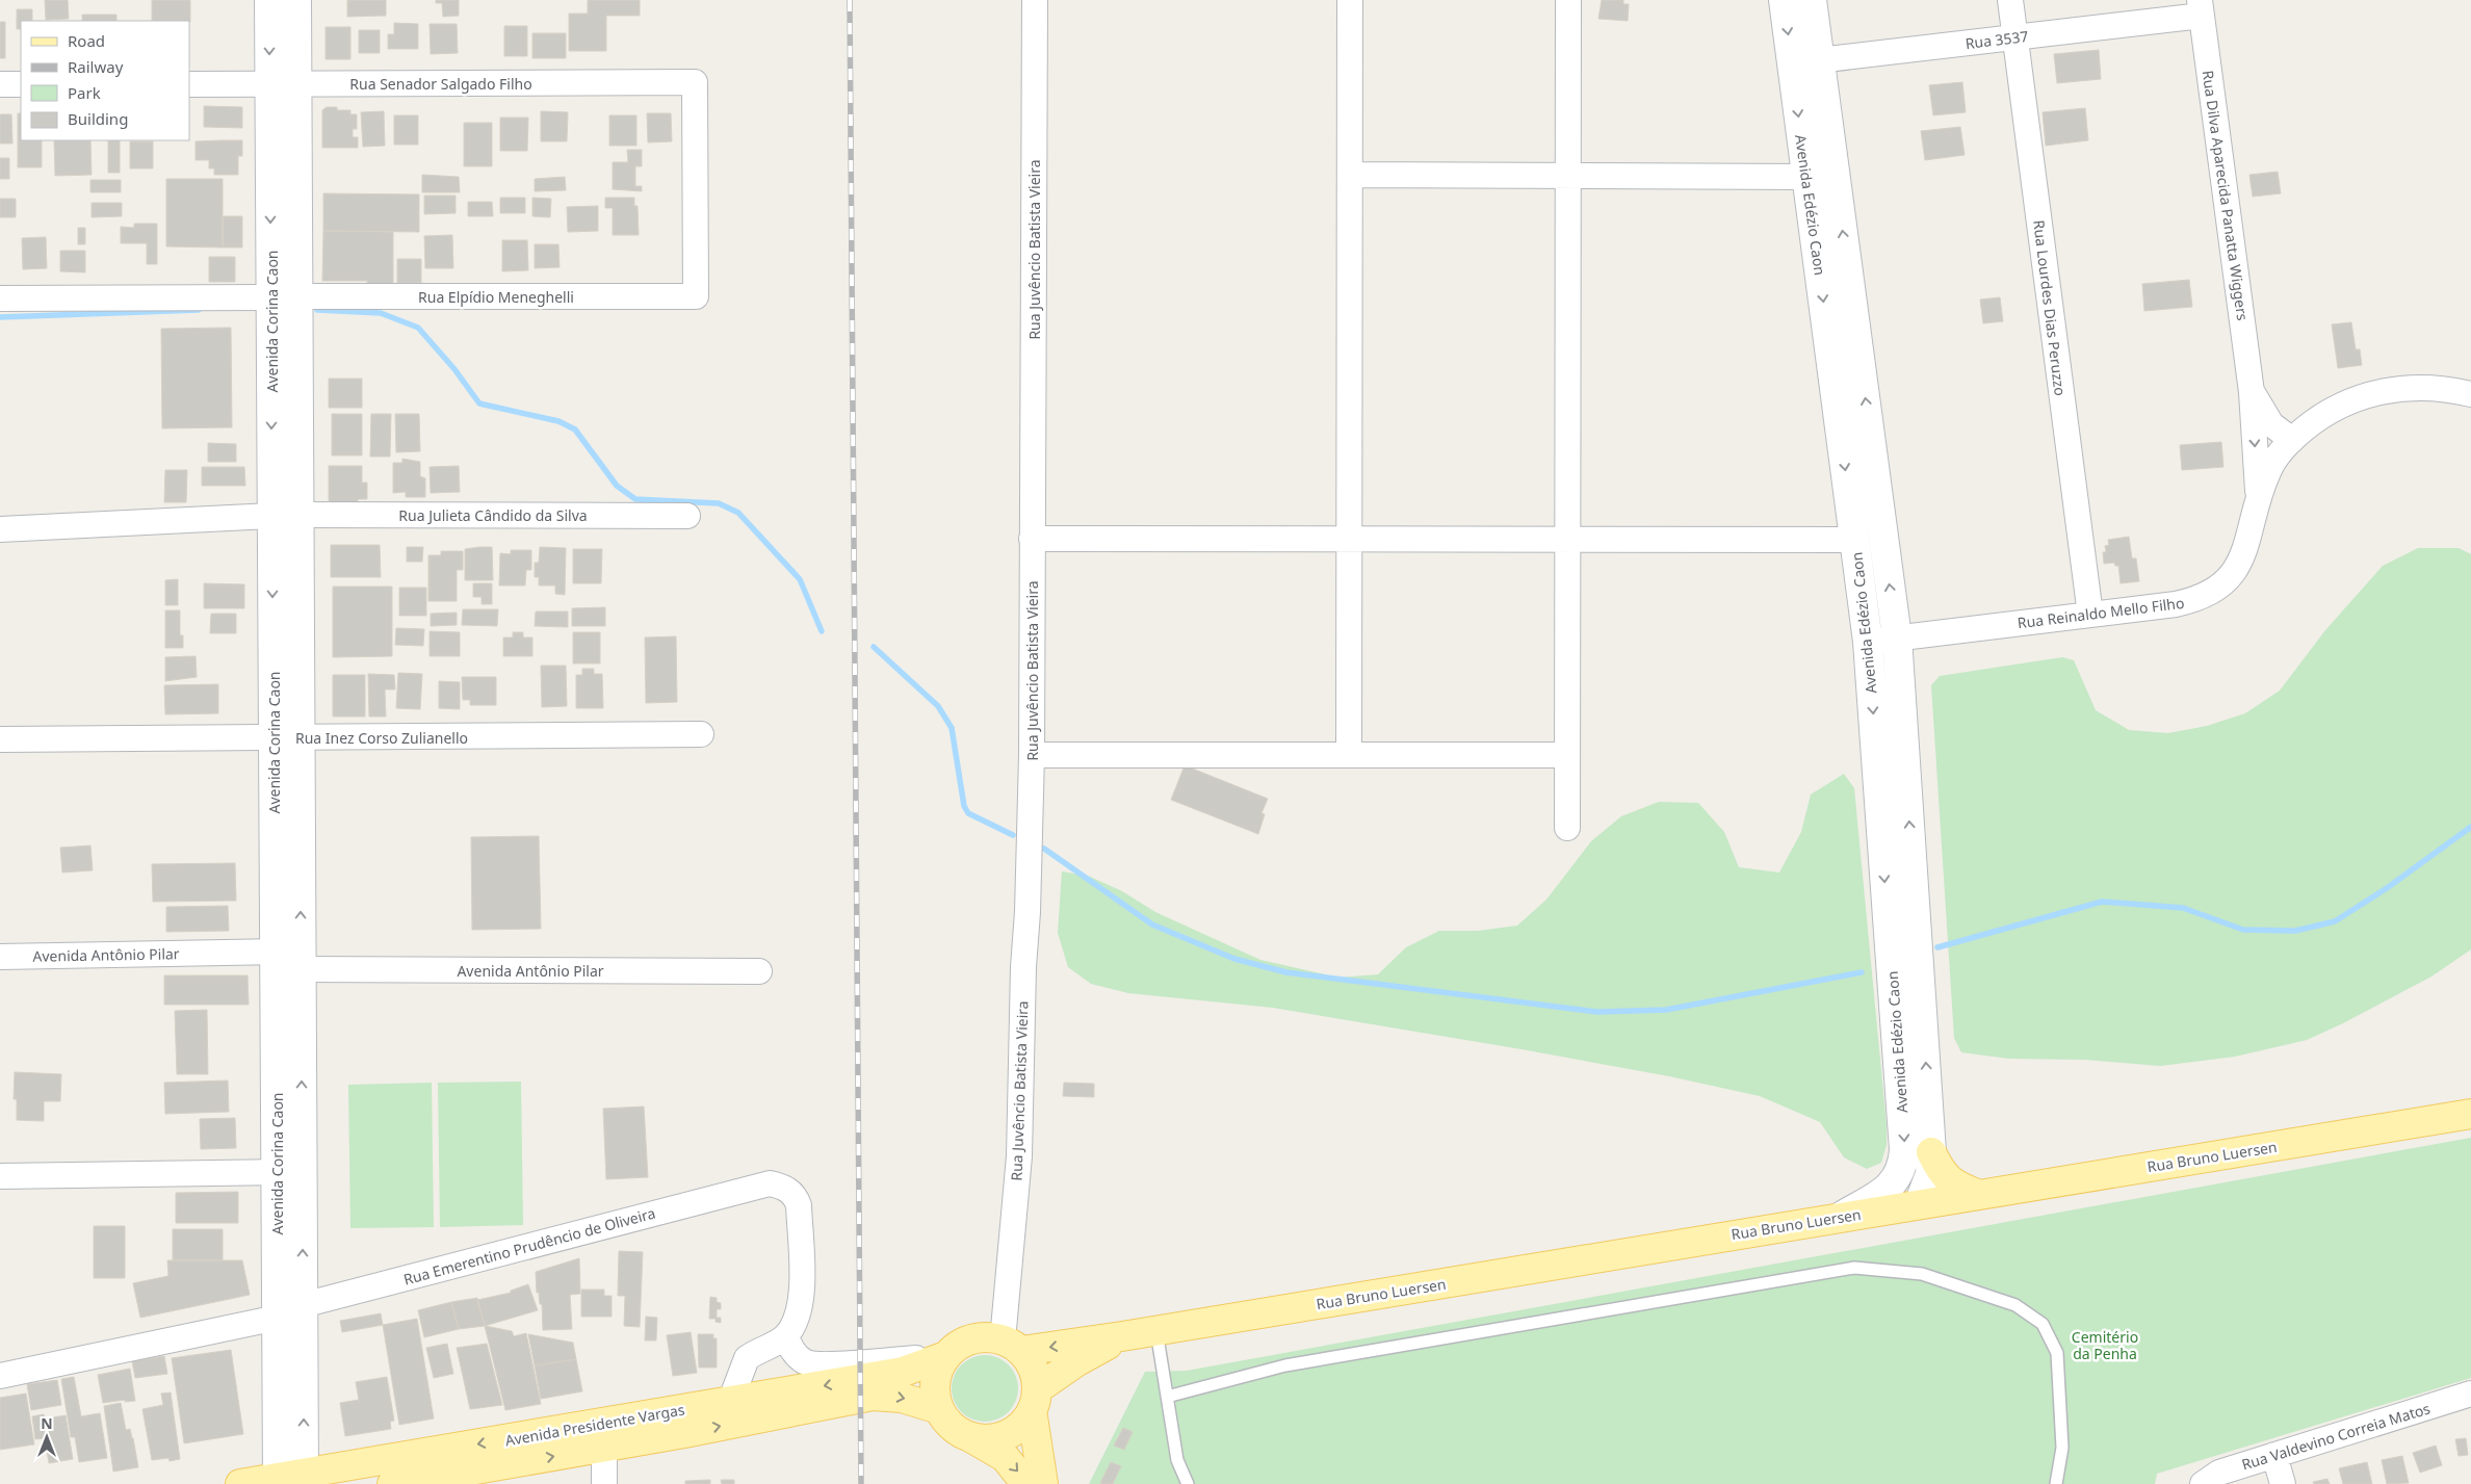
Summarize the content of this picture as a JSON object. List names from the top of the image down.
{
  "streets": {
    "main road": [
      "Avenida Edézio Caon",
      "Avenida Corina Caon",
      "Rua Bruno Luersen",
      "Avenida Presidente Vargas"
    ],
    "street": [
      "Rua 3537",
      "Rua Senador Salgado Filho",
      "Rua Dilva Aparecida Panatta Wiggers",
      "Rua Juvêncio Batista Vieira",
      "Rua Elpídio Meneghelli",
      "Rua Lourdes Dias Peruzzo",
      "Rua Julieta Cândido da Silva",
      "Rua Reinaldo Mello Filho",
      "Rua Inez Corso Zulianello",
      "Avenida Antônio Pilar",
      "Rua Emerentino Prudêncio de Oliveira",
      "Rua Valdevino Correia Matos"
    ]
  },
  "crossings": [
    ["Rua 3537", "Rua Dilva Aparecida Panatta Wiggers"],
    ["Rua 3537", "Avenida Edézio Caon"],
    ["Rua 3537", "Rua Lourdes Dias Peruzzo"],
    ["Rua Senador Salgado Filho", "Rua Elpídio Meneghelli"],
    ["Rua Senador Salgado Filho", "Avenida Corina Caon"],
    ["Rua Dilva Aparecida Panatta Wiggers", "Rua Reinaldo Mello Filho"],
    ["Avenida Edézio Caon", "Rua Reinaldo Mello Filho"],
    ["Avenida Edézio Caon", "Rua Bruno Luersen"],
    ["Rua Juvêncio Batista Vieira", "Rua Bruno Luersen"],
    ["Rua Juvêncio Batista Vieira", "Avenida Presidente Vargas"],
    ["Rua Elpídio Meneghelli", "Avenida Corina Caon"],
    ["Rua Lourdes Dias Peruzzo", "Rua Reinaldo Mello Filho"],
    ["Avenida Corina Caon", "Rua Julieta Cândido da Silva"],
    ["Avenida Corina Caon", "Rua Inez Corso Zulianello"],
    ["Avenida Corina Caon", "Avenida Antônio Pilar"],
    ["Avenida Corina Caon", "Rua Emerentino Prudêncio de Oliveira"],
    ["Avenida Corina Caon", "Avenida Presidente Vargas"],
    ["Rua Bruno Luersen", "Avenida Presidente Vargas"]
  ],
  "parks": ["Cemitério da Penha"],
  "legend": [
    "Road",
    "Railway",
    "Park",
    "Building"
  ],
  "north": "top"
}
